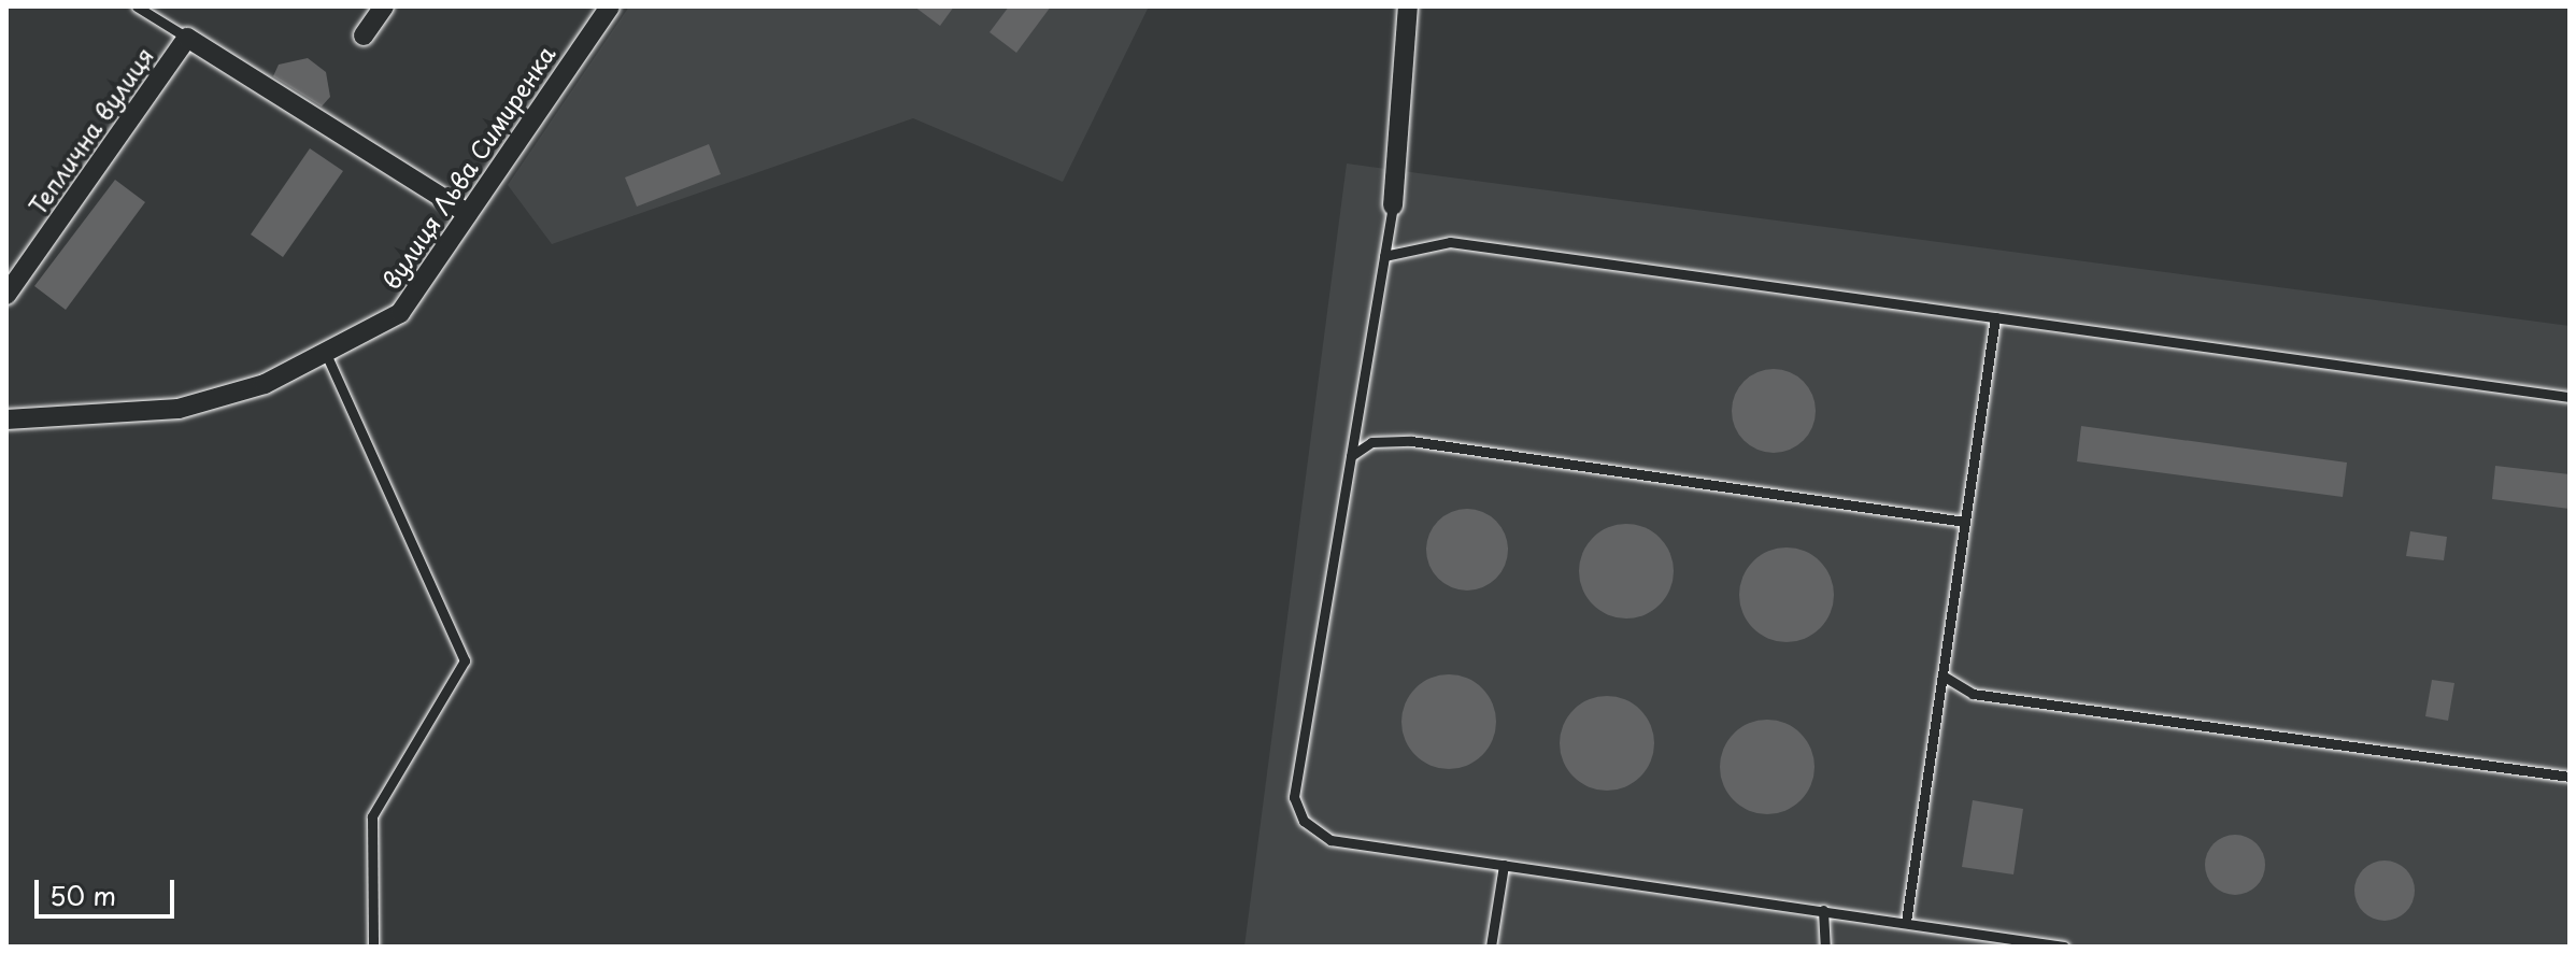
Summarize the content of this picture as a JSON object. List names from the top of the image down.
{
  "streets": {
    "street": ["Теплична вулиця", "вулиця Льва Симиренка"]
  },
  "scale_bar": "50 m"
}
